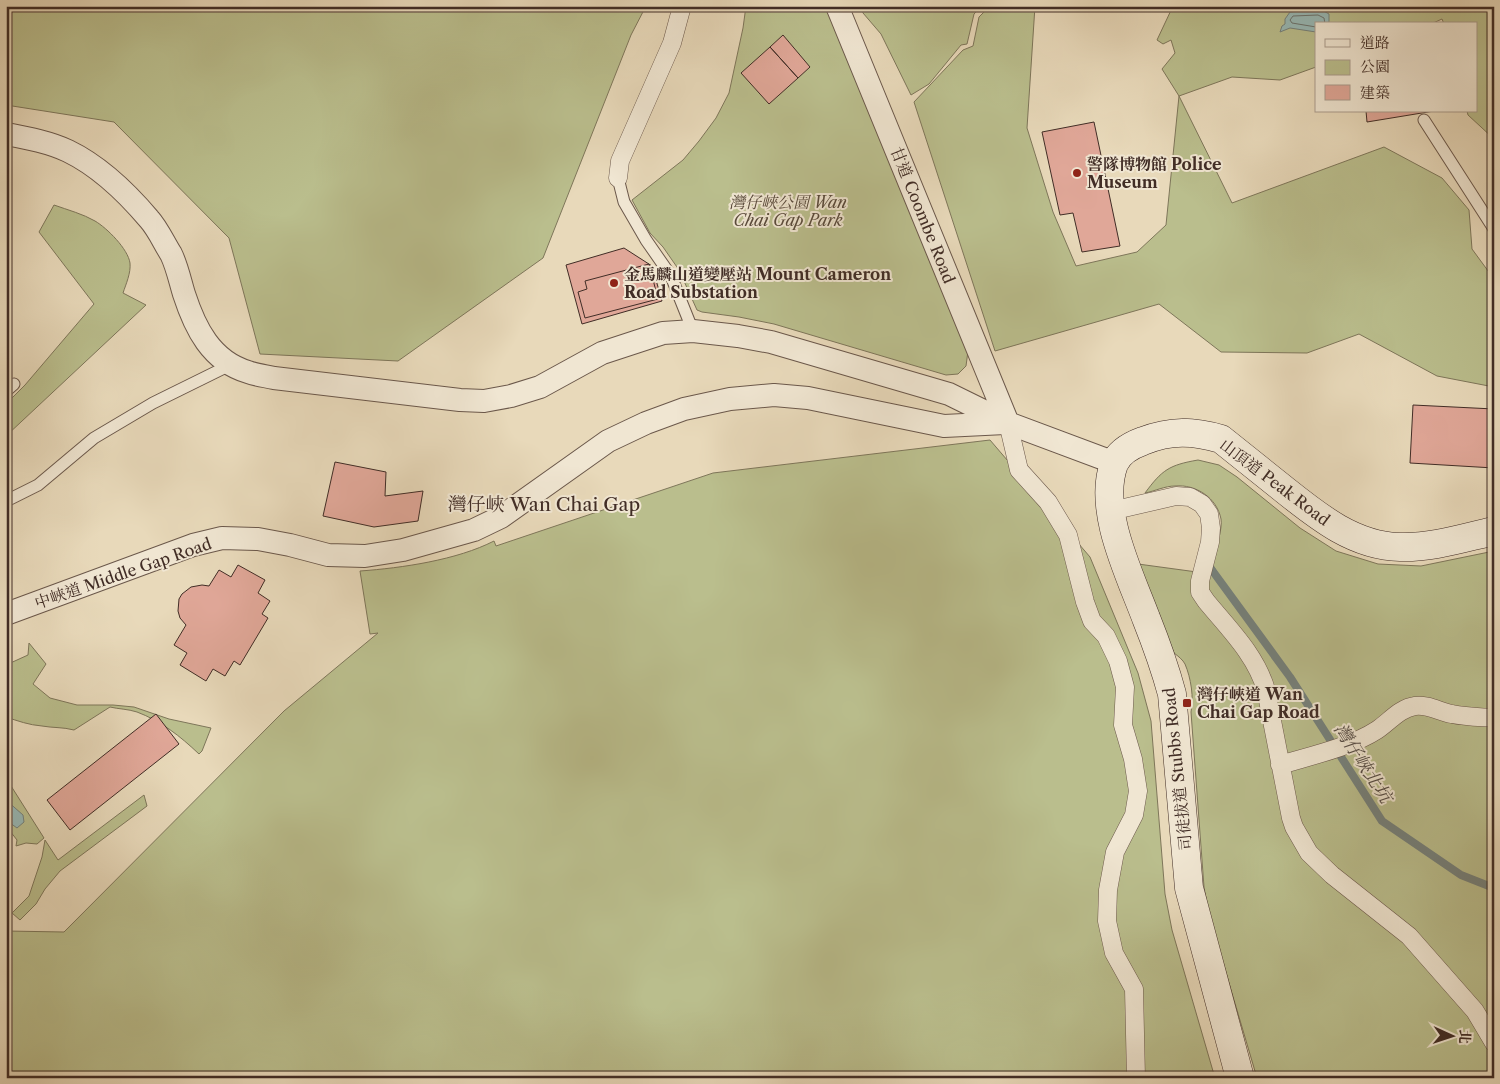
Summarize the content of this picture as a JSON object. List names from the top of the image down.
{
  "streets": {
    "main road": ["山頂道 Peak Road", "司徒拔道 Stubbs Road"],
    "street": ["甘道 Coombe Road", "中峽道 Middle Gap Road"]
  },
  "crossings": [
    ["甘道 Coombe Road", "中峽道 Middle Gap Road"],
    ["山頂道 Peak Road", "司徒拔道 Stubbs Road"]
  ],
  "districts": ["灣仔峽 Wan Chai Gap"],
  "water": ["灣仔峽北坑"],
  "parks": ["灣仔峽公園 Wan Chai Gap Park"],
  "places": {
    "other": ["警隊博物館 Police Museum", "金馬麟山道變壓站 Mount Cameron Road Substation"],
    "transit": ["灣仔峽道 Wan Chai Gap Road"]
  },
  "legend": ["道路", "公園", "建築"],
  "north": "right"
}
